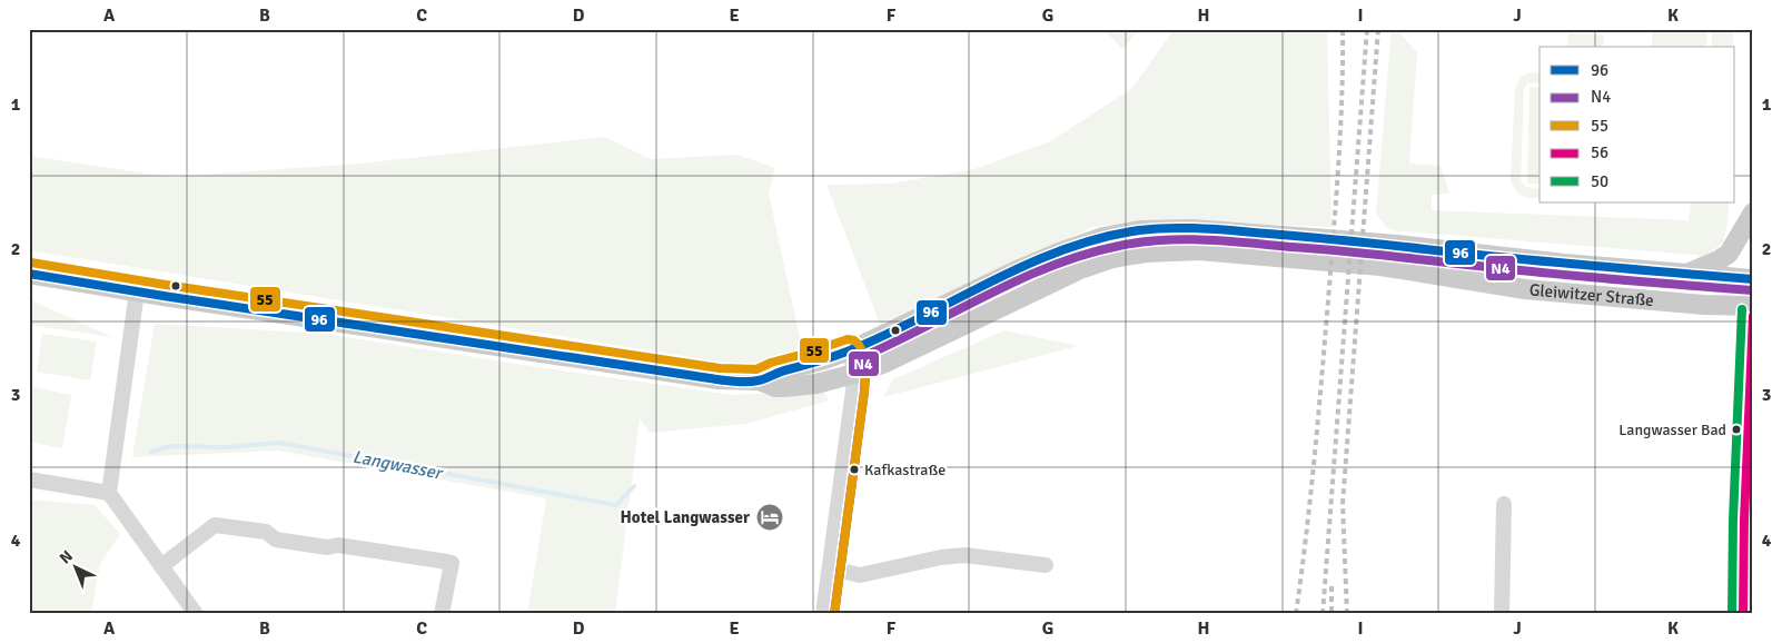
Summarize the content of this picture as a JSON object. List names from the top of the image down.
{
  "streets": {
    "main road": ["Gleiwitzer Straße"]
  },
  "water": ["Langwasser"],
  "places": {
    "other": ["Langwasser Bad", "Kafkastraße"],
    "hotel": ["Hotel Langwasser"]
  },
  "lines": [
    "transit line 96",
    "transit line N4",
    "transit line 55",
    "transit line 50",
    "transit line 56"
  ],
  "legend": [
    "96",
    "N4",
    "55",
    "56",
    "50"
  ],
  "north": "top left",
  "grid": {
    "columns": [
      "A",
      "B",
      "C",
      "D",
      "E",
      "F",
      "G",
      "H",
      "I",
      "J",
      "K"
    ],
    "rows": [
      "1",
      "2",
      "3",
      "4"
    ]
  }
}
